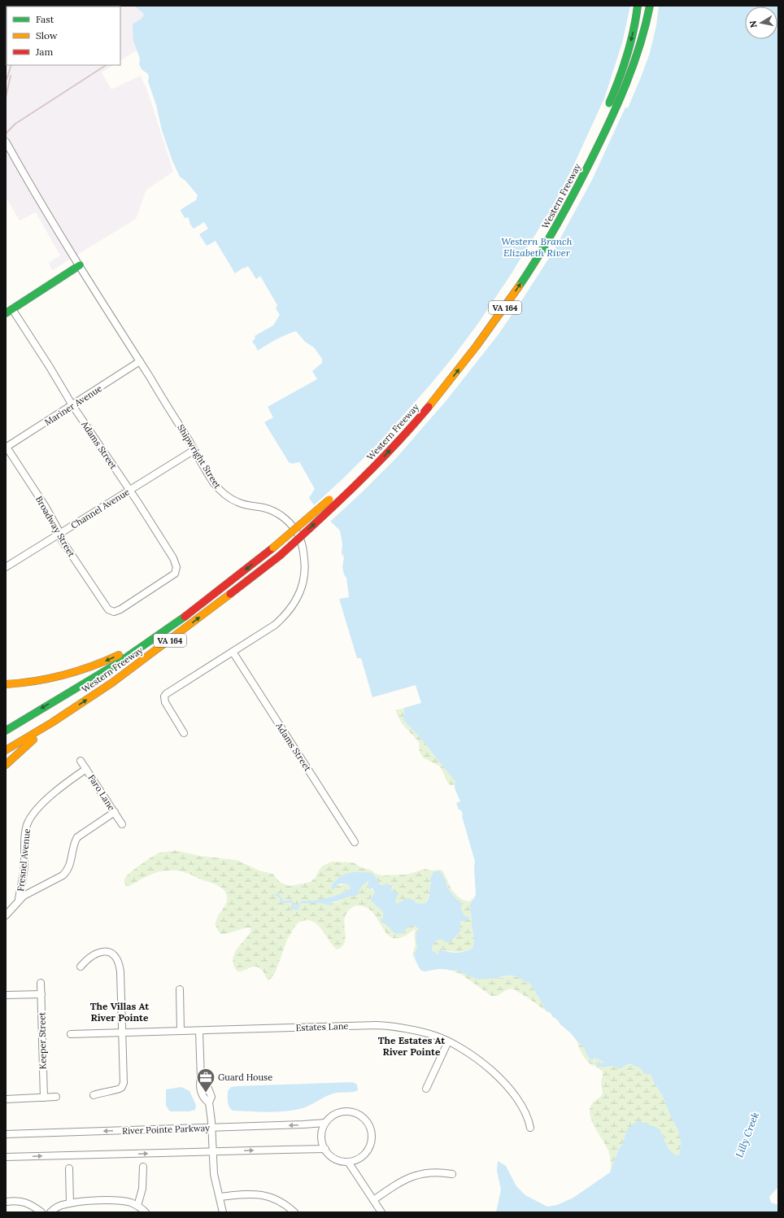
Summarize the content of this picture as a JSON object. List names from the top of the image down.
{
  "streets": {
    "main road": ["Western Freeway", "VA 164"],
    "street": [
      "Mariner Avenue",
      "Adams Street",
      "Shipwright Street",
      "Channel Avenue",
      "Broadway Street",
      "Faro Lane",
      "Fresnel Avenue",
      "Estates Lane",
      "Keeper Street",
      "River Pointe Parkway"
    ]
  },
  "crossings": [
    ["Mariner Avenue", "Adams Street"],
    ["Mariner Avenue", "Shipwright Street"],
    ["Mariner Avenue", "Broadway Street"],
    ["Adams Street", "Shipwright Street"],
    ["Adams Street", "Channel Avenue"],
    ["Adams Street", "Broadway Street"],
    ["Shipwright Street", "Channel Avenue"],
    ["Channel Avenue", "Broadway Street"],
    ["Faro Lane", "Fresnel Avenue"]
  ],
  "districts": ["The Villas At River Pointe", "The Estates At River Pointe"],
  "water": ["Western Branch Elizabeth River", "Lilly Creek"],
  "places": {
    "office": ["Guard House"]
  },
  "legend": ["Fast", "Slow", "Jam"],
  "north": "left"
}
